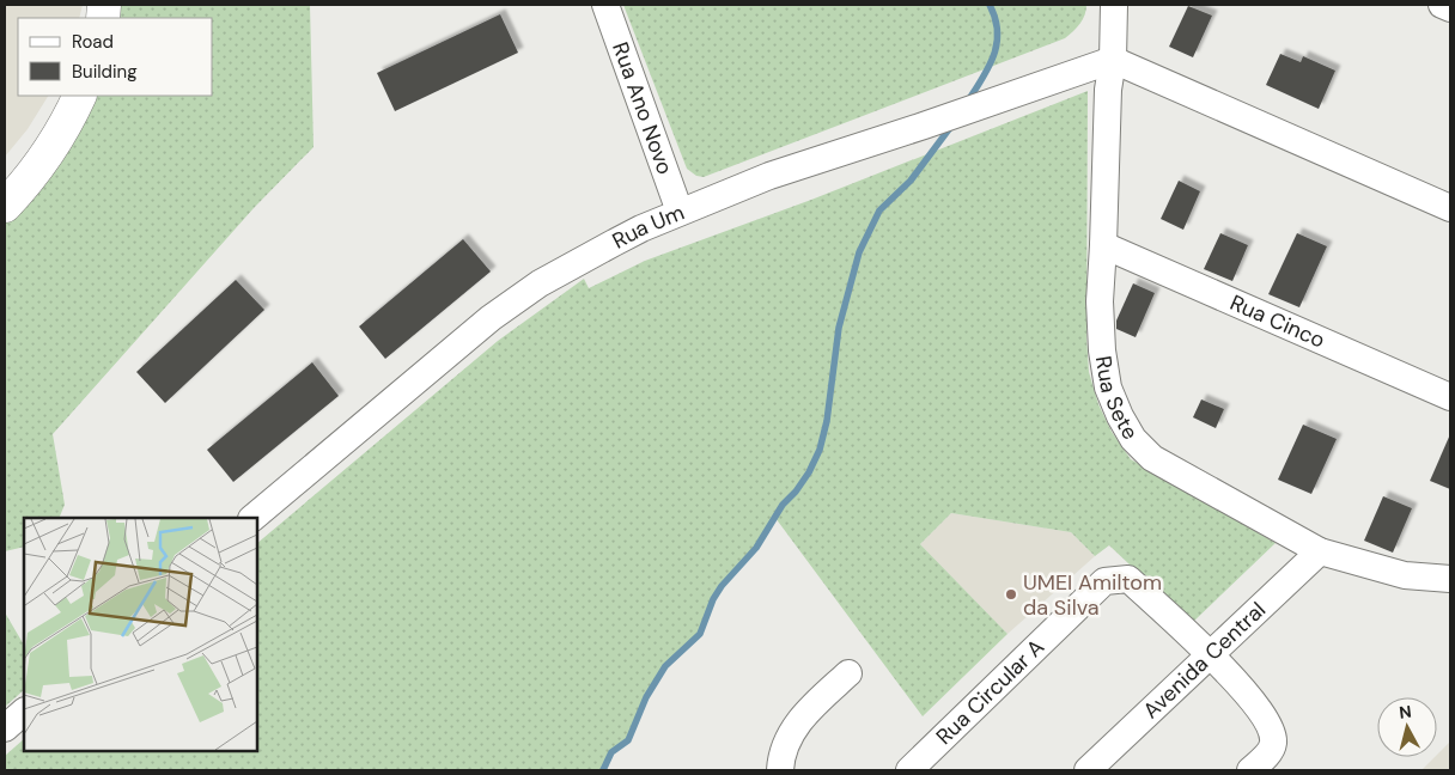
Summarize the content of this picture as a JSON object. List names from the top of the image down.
{
  "streets": {
    "street": [
      "Rua Ano Novo",
      "Rua Um",
      "Rua Cinco",
      "Rua Sete",
      "Avenida Central",
      "Rua Circular A"
    ]
  },
  "crossings": [
    ["Rua Ano Novo", "Rua Um"],
    ["Rua Um", "Rua Sete"],
    ["Rua Cinco", "Rua Sete"],
    ["Rua Sete", "Avenida Central"],
    ["Avenida Central", "Rua Circular A"]
  ],
  "places": ["UMEI Amiltom da Silva"],
  "legend": ["Road", "Building"],
  "north": "top"
}
